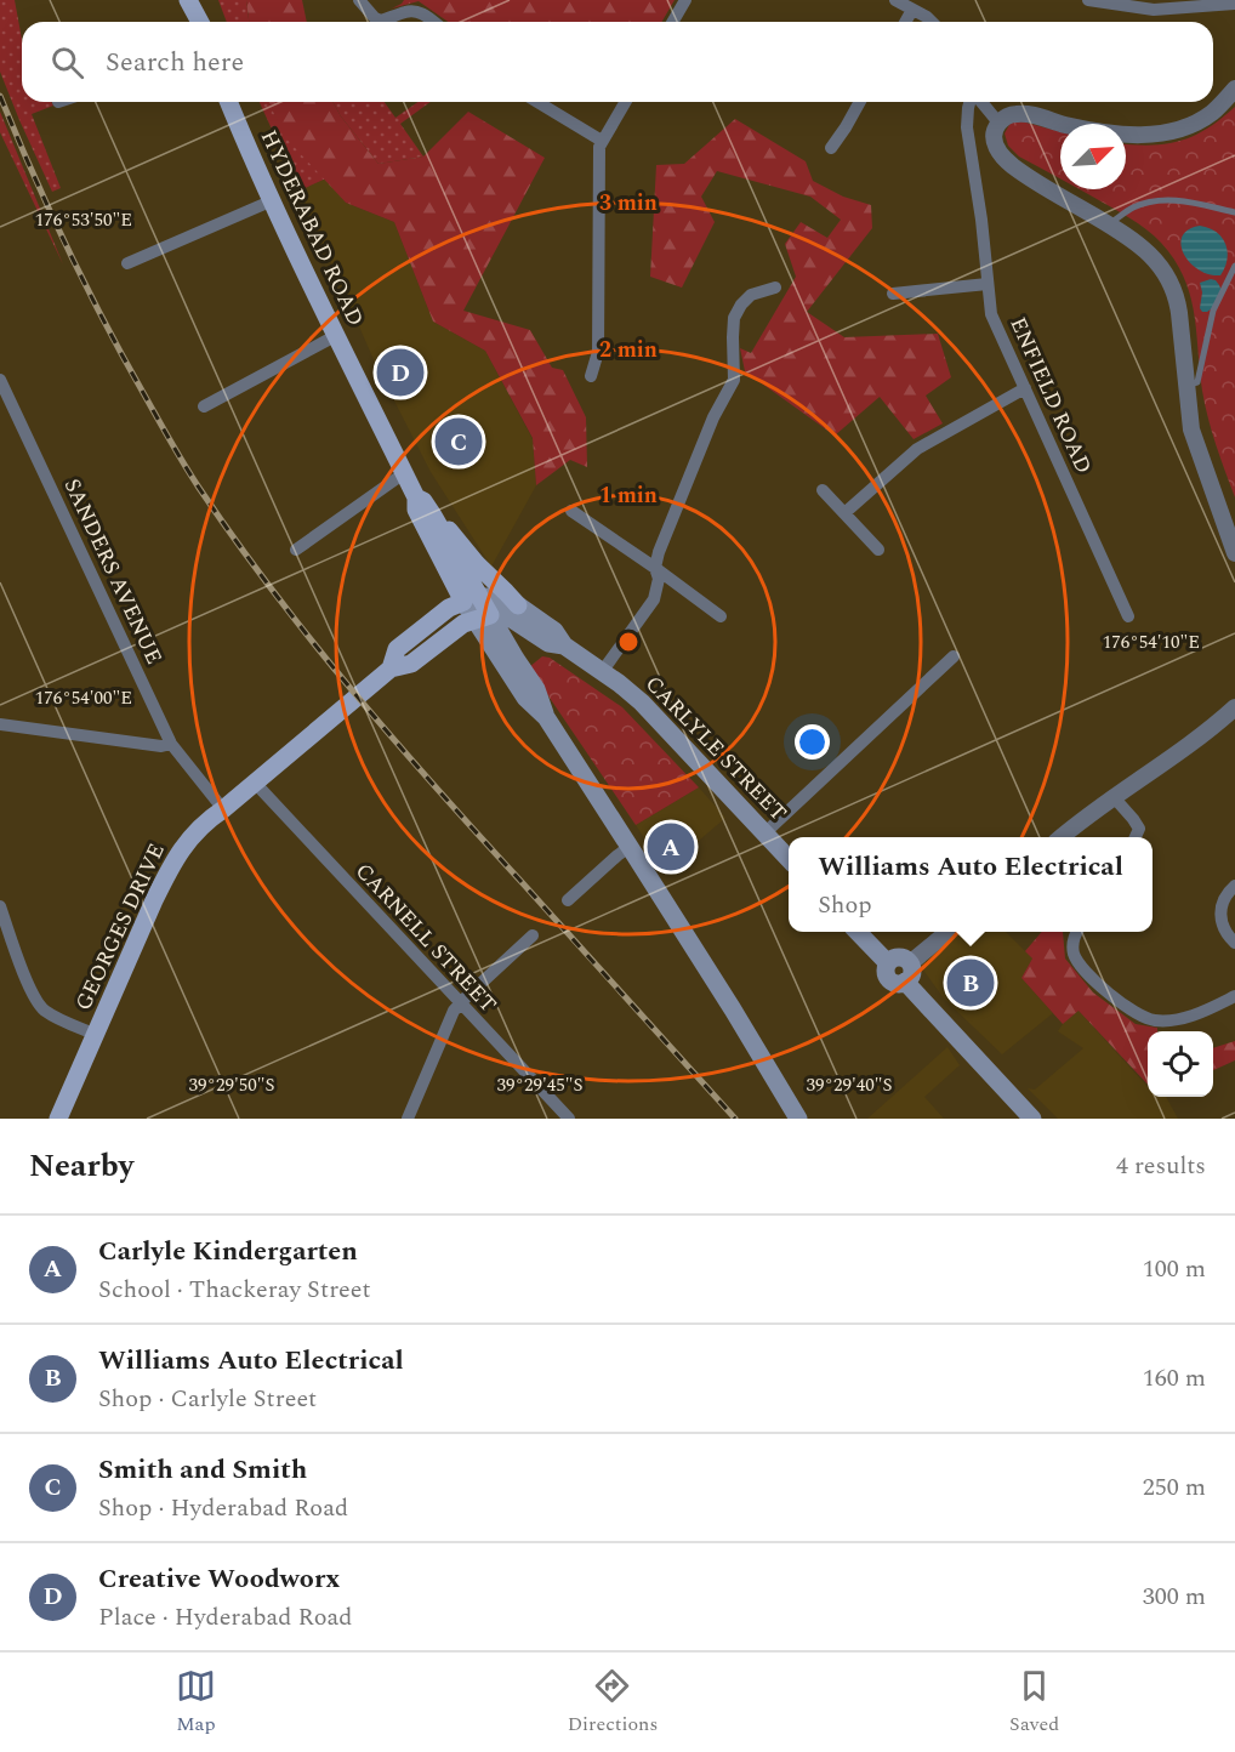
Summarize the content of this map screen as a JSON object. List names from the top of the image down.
{
  "streets": {
    "main road": ["HYDERABAD ROAD", "CARLYLE STREET", "GEORGES DRIVE"],
    "street": ["ENFIELD ROAD", "SANDERS AVENUE", "CARNELL STREET"]
  },
  "crossings": [
    ["HYDERABAD ROAD", "CARLYLE STREET"],
    ["HYDERABAD ROAD", "GEORGES DRIVE"],
    ["SANDERS AVENUE", "GEORGES DRIVE"],
    ["CARLYLE STREET", "GEORGES DRIVE"],
    ["GEORGES DRIVE", "CARNELL STREET"]
  ],
  "north": "top right",
  "page": {
    "search": "Search here",
    "pins": [
      "D",
      "C",
      "A",
      "B"
    ],
    "popup": ["Williams Auto Electrical", "Shop"],
    "heading": ["Nearby", "4 results"],
    "list": [
      {
        "mark": "A",
        "name": "Carlyle Kindergarten",
        "note": "School · Thackeray Street",
        "value": "100 m"
      },
      {
        "mark": "B",
        "name": "Williams Auto Electrical",
        "note": "Shop · Carlyle Street",
        "value": "160 m"
      },
      {
        "mark": "C",
        "name": "Smith and Smith",
        "note": "Shop · Hyderabad Road",
        "value": "250 m"
      },
      {
        "mark": "D",
        "name": "Creative Woodworx",
        "note": "Place · Hyderabad Road",
        "value": "300 m"
      }
    ],
    "nav": ["Map", "Directions", "Saved"]
  },
  "coordinates": [
    "176°53'50\"E",
    "176°54'10\"E",
    "176°54'00\"E",
    "39°29'50\"S",
    "39°29'45\"S",
    "39°29'40\"S"
  ],
  "rings": ["3 min", "2 min", "1 min"]
}
